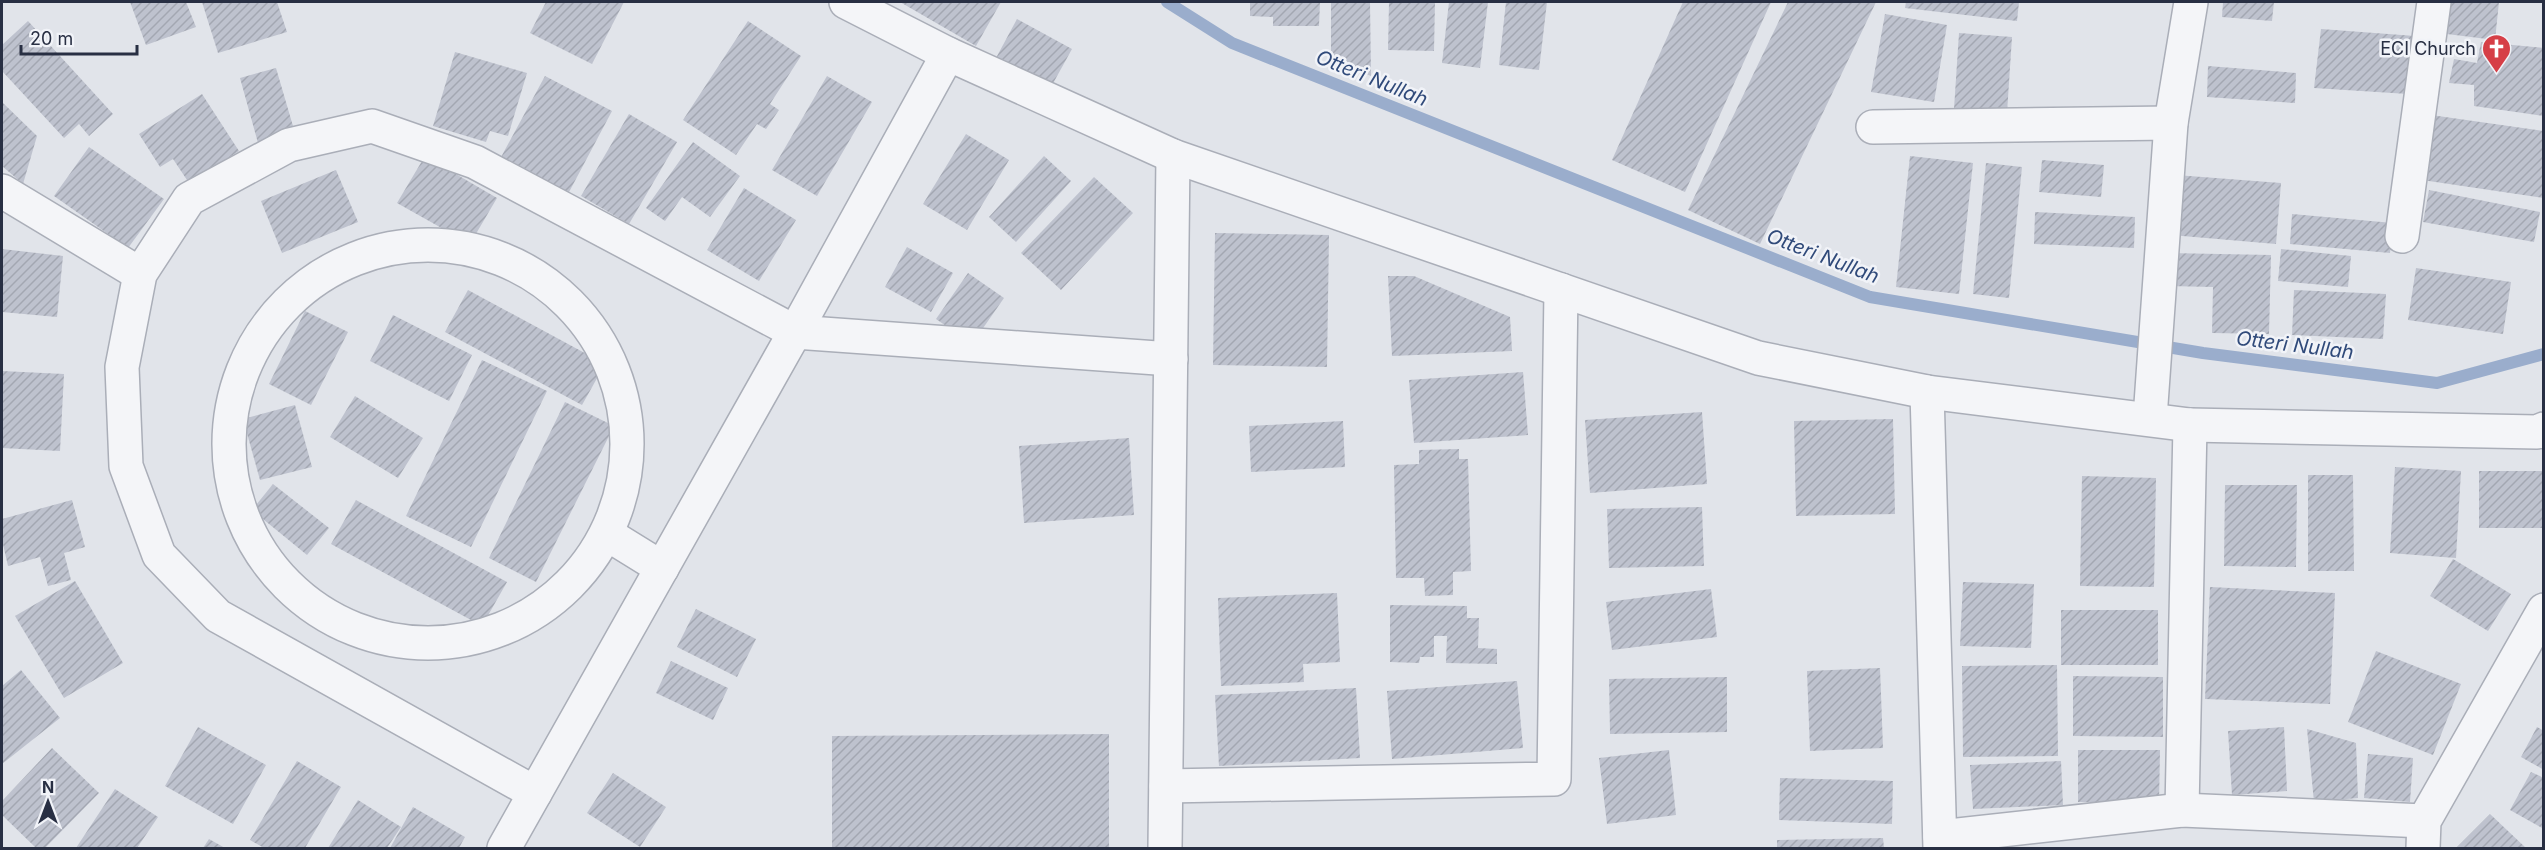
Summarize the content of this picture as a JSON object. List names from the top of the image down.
{
  "water": ["Otteri Nullah"],
  "places": {
    "church": ["ECI Church"]
  },
  "scale_bar": "20 m",
  "north": "top"
}
